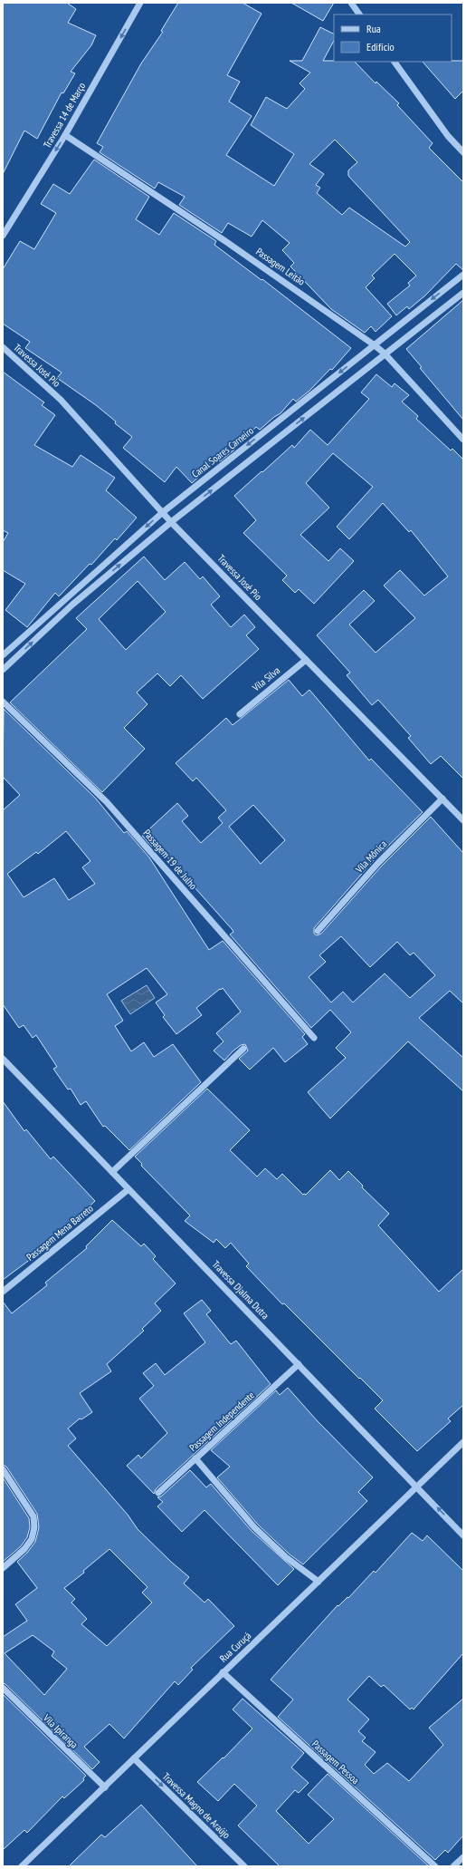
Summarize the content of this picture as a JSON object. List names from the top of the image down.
{
  "streets": {
    "street": [
      "Travessa 14 de Março",
      "Passagem Leitão",
      "Travessa José Pio",
      "Canal Soares Carneiro",
      "Vila Silva",
      "Vila Mônica",
      "Passagem 19 de Julho",
      "Passagem Mena Barreto",
      "Travessa Djalma Dutra",
      "Passagem Independente",
      "Rua Curuçá",
      "Vila Ipiranga",
      "Passagem Pessoa",
      "Travessa Magno de Araújo"
    ]
  },
  "crossings": [
    ["Travessa 14 de Março", "Passagem Leitão"],
    ["Passagem Leitão", "Canal Soares Carneiro"],
    ["Travessa José Pio", "Canal Soares Carneiro"],
    ["Travessa José Pio", "Vila Silva"],
    ["Travessa José Pio", "Vila Mônica"],
    ["Passagem Mena Barreto", "Travessa Djalma Dutra"],
    ["Travessa Djalma Dutra", "Passagem Independente"],
    ["Travessa Djalma Dutra", "Rua Curuçá"],
    ["Rua Curuçá", "Vila Ipiranga"],
    ["Rua Curuçá", "Passagem Pessoa"],
    ["Rua Curuçá", "Travessa Magno de Araújo"]
  ],
  "one_way": ["Travessa 14 de Março", "Travessa Magno de Araújo"],
  "legend": ["Rua", "Edifício"]
}
